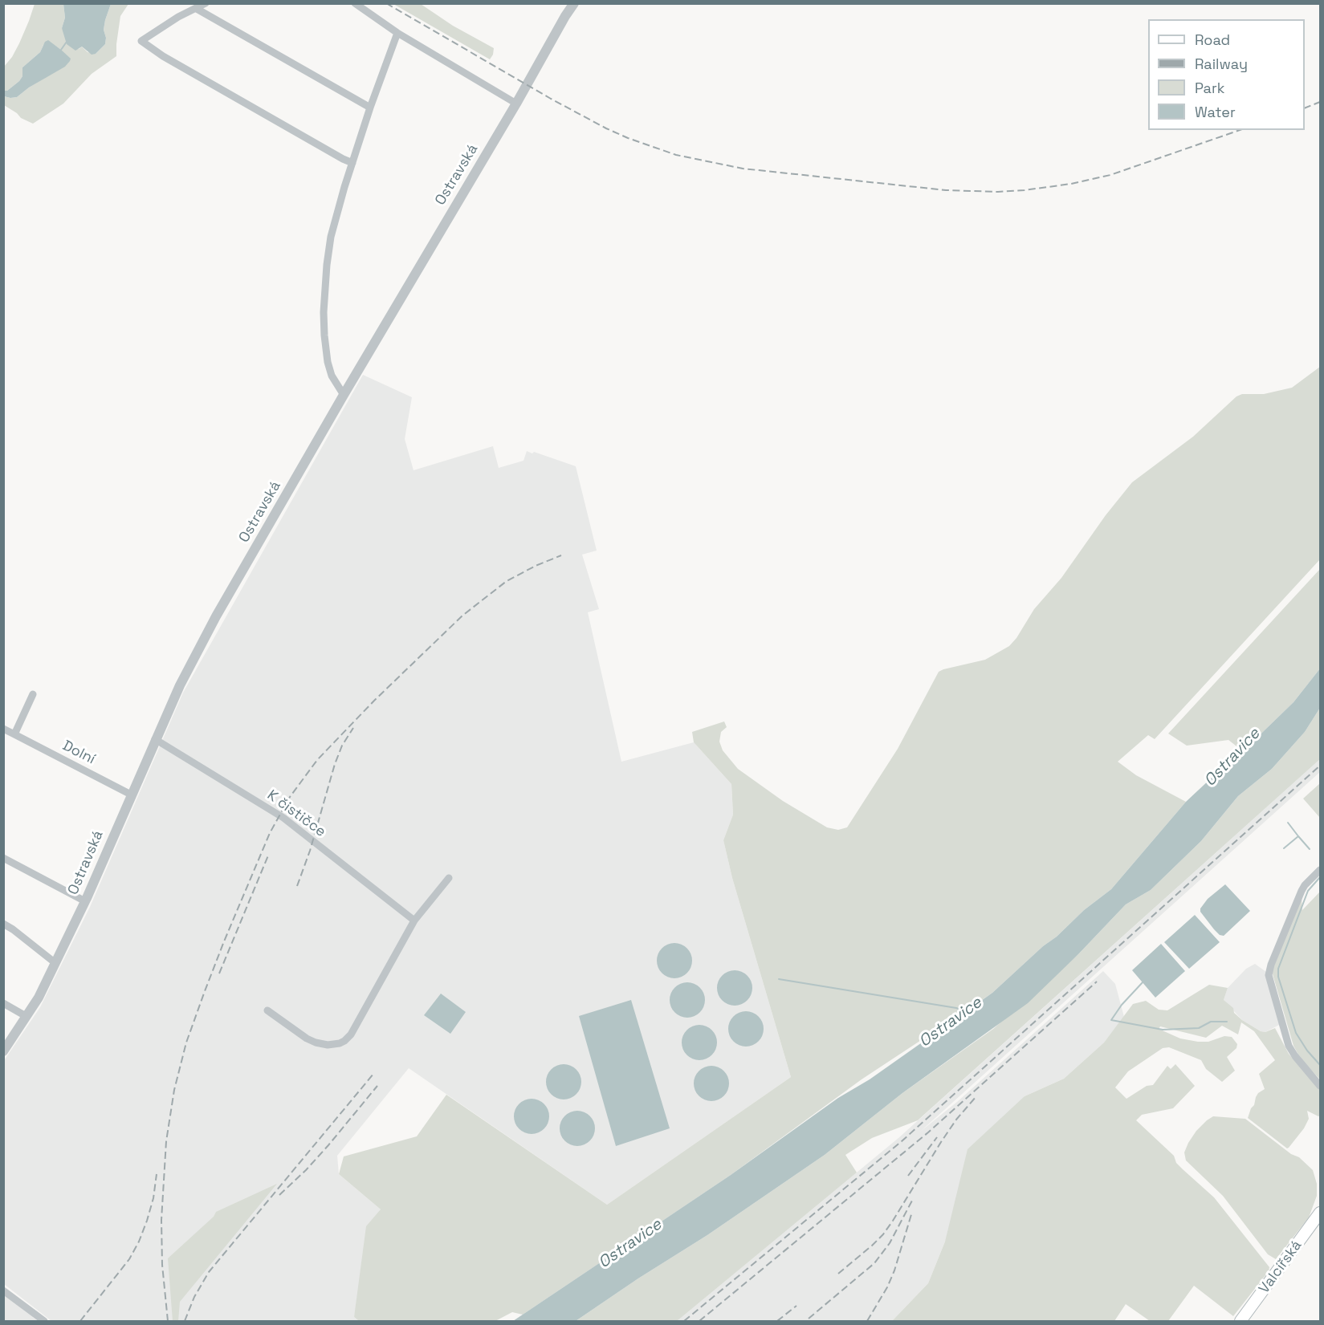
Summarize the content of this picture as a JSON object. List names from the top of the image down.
{
  "streets": {
    "main road": ["Valcířská"],
    "street": ["Ostravská", "Dolní", "K čističce"]
  },
  "crossings": [
    ["Ostravská", "Dolní"],
    ["Ostravská", "K čističce"]
  ],
  "water": ["Ostravice"],
  "legend": [
    "Road",
    "Railway",
    "Park",
    "Water"
  ]
}
